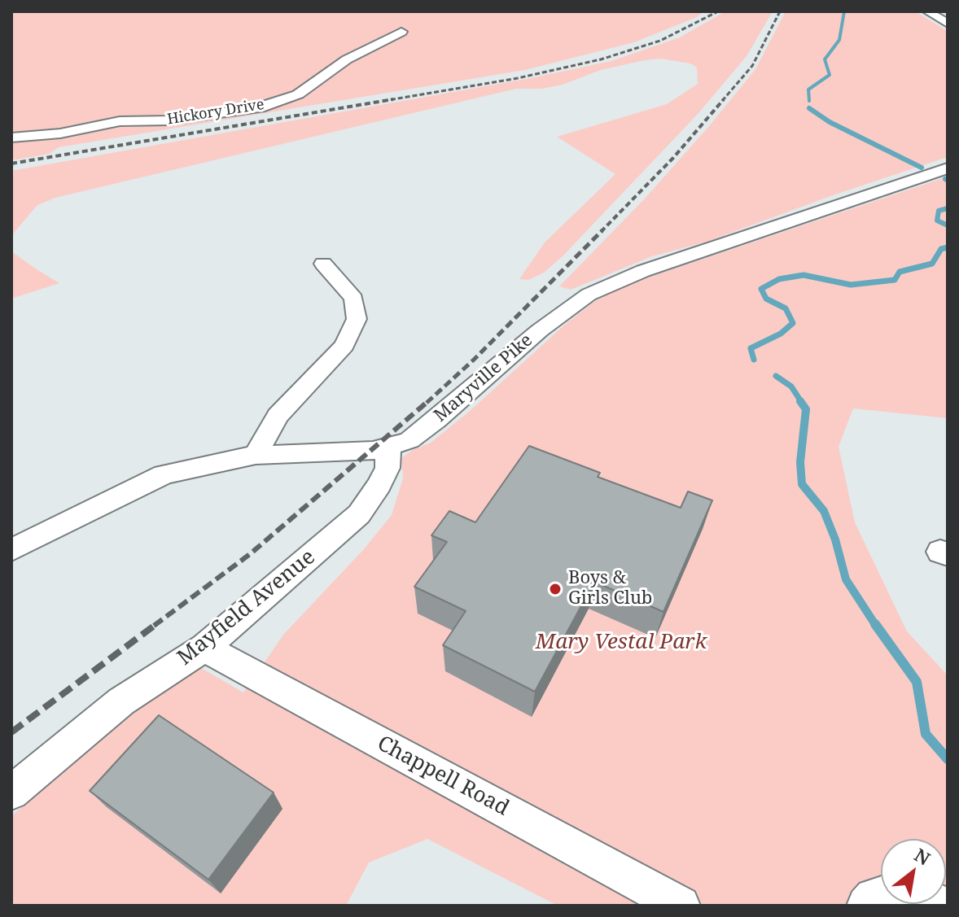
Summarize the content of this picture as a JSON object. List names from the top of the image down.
{
  "streets": {
    "street": [
      "Hickory Drive",
      "Maryville Pike",
      "Mayfield Avenue",
      "Chappell Road"
    ]
  },
  "crossings": [
    ["Maryville Pike", "Mayfield Avenue"],
    ["Mayfield Avenue", "Chappell Road"]
  ],
  "parks": ["Mary Vestal Park"],
  "places": ["Boys & Girls Club"],
  "north": "top right"
}
